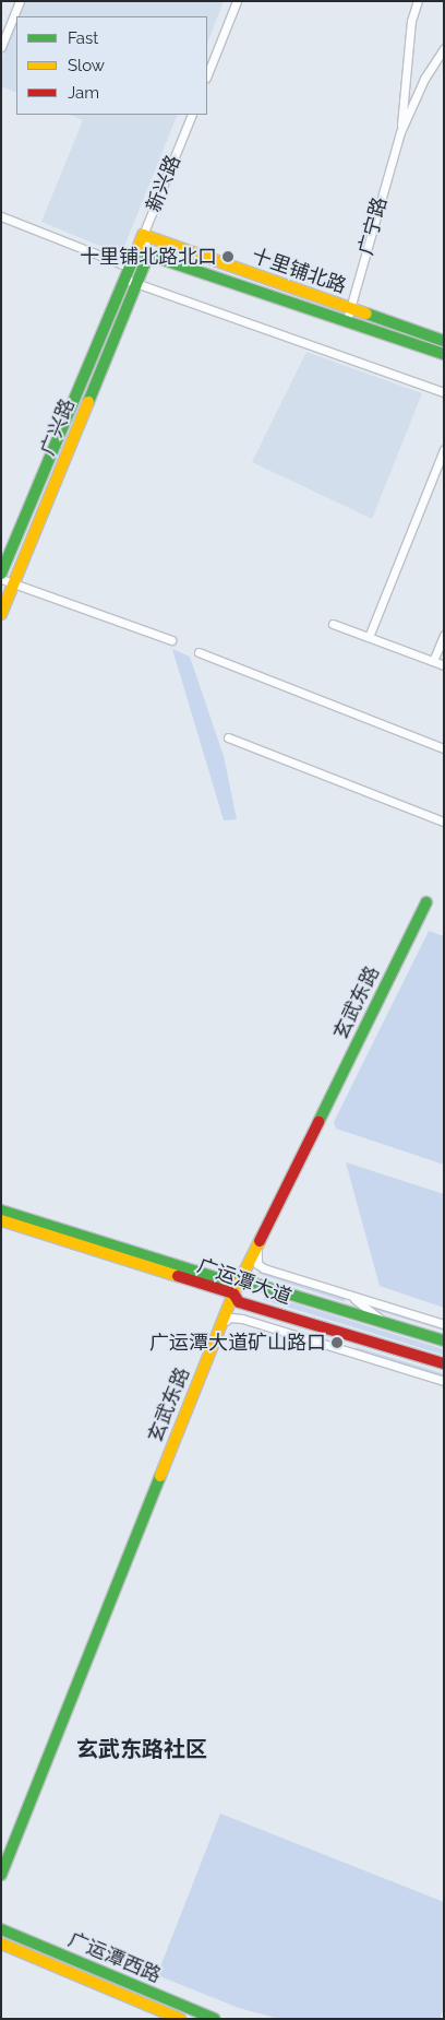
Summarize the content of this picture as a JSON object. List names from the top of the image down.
{
  "streets": {
    "street": [
      "新兴路",
      "广宁路",
      "十里铺北路",
      "广兴路",
      "玄武东路",
      "广运潭大道",
      "广运潭西路"
    ]
  },
  "crossings": [
    ["新兴路", "十里铺北路"],
    ["新兴路", "广兴路"],
    ["广宁路", "十里铺北路"],
    ["十里铺北路", "广兴路"],
    ["玄武东路", "广运潭大道"]
  ],
  "districts": ["玄武东路社区"],
  "places": ["十里铺北路北口", "广运潭大道矿山路口"],
  "legend": ["Fast", "Slow", "Jam"]
}
